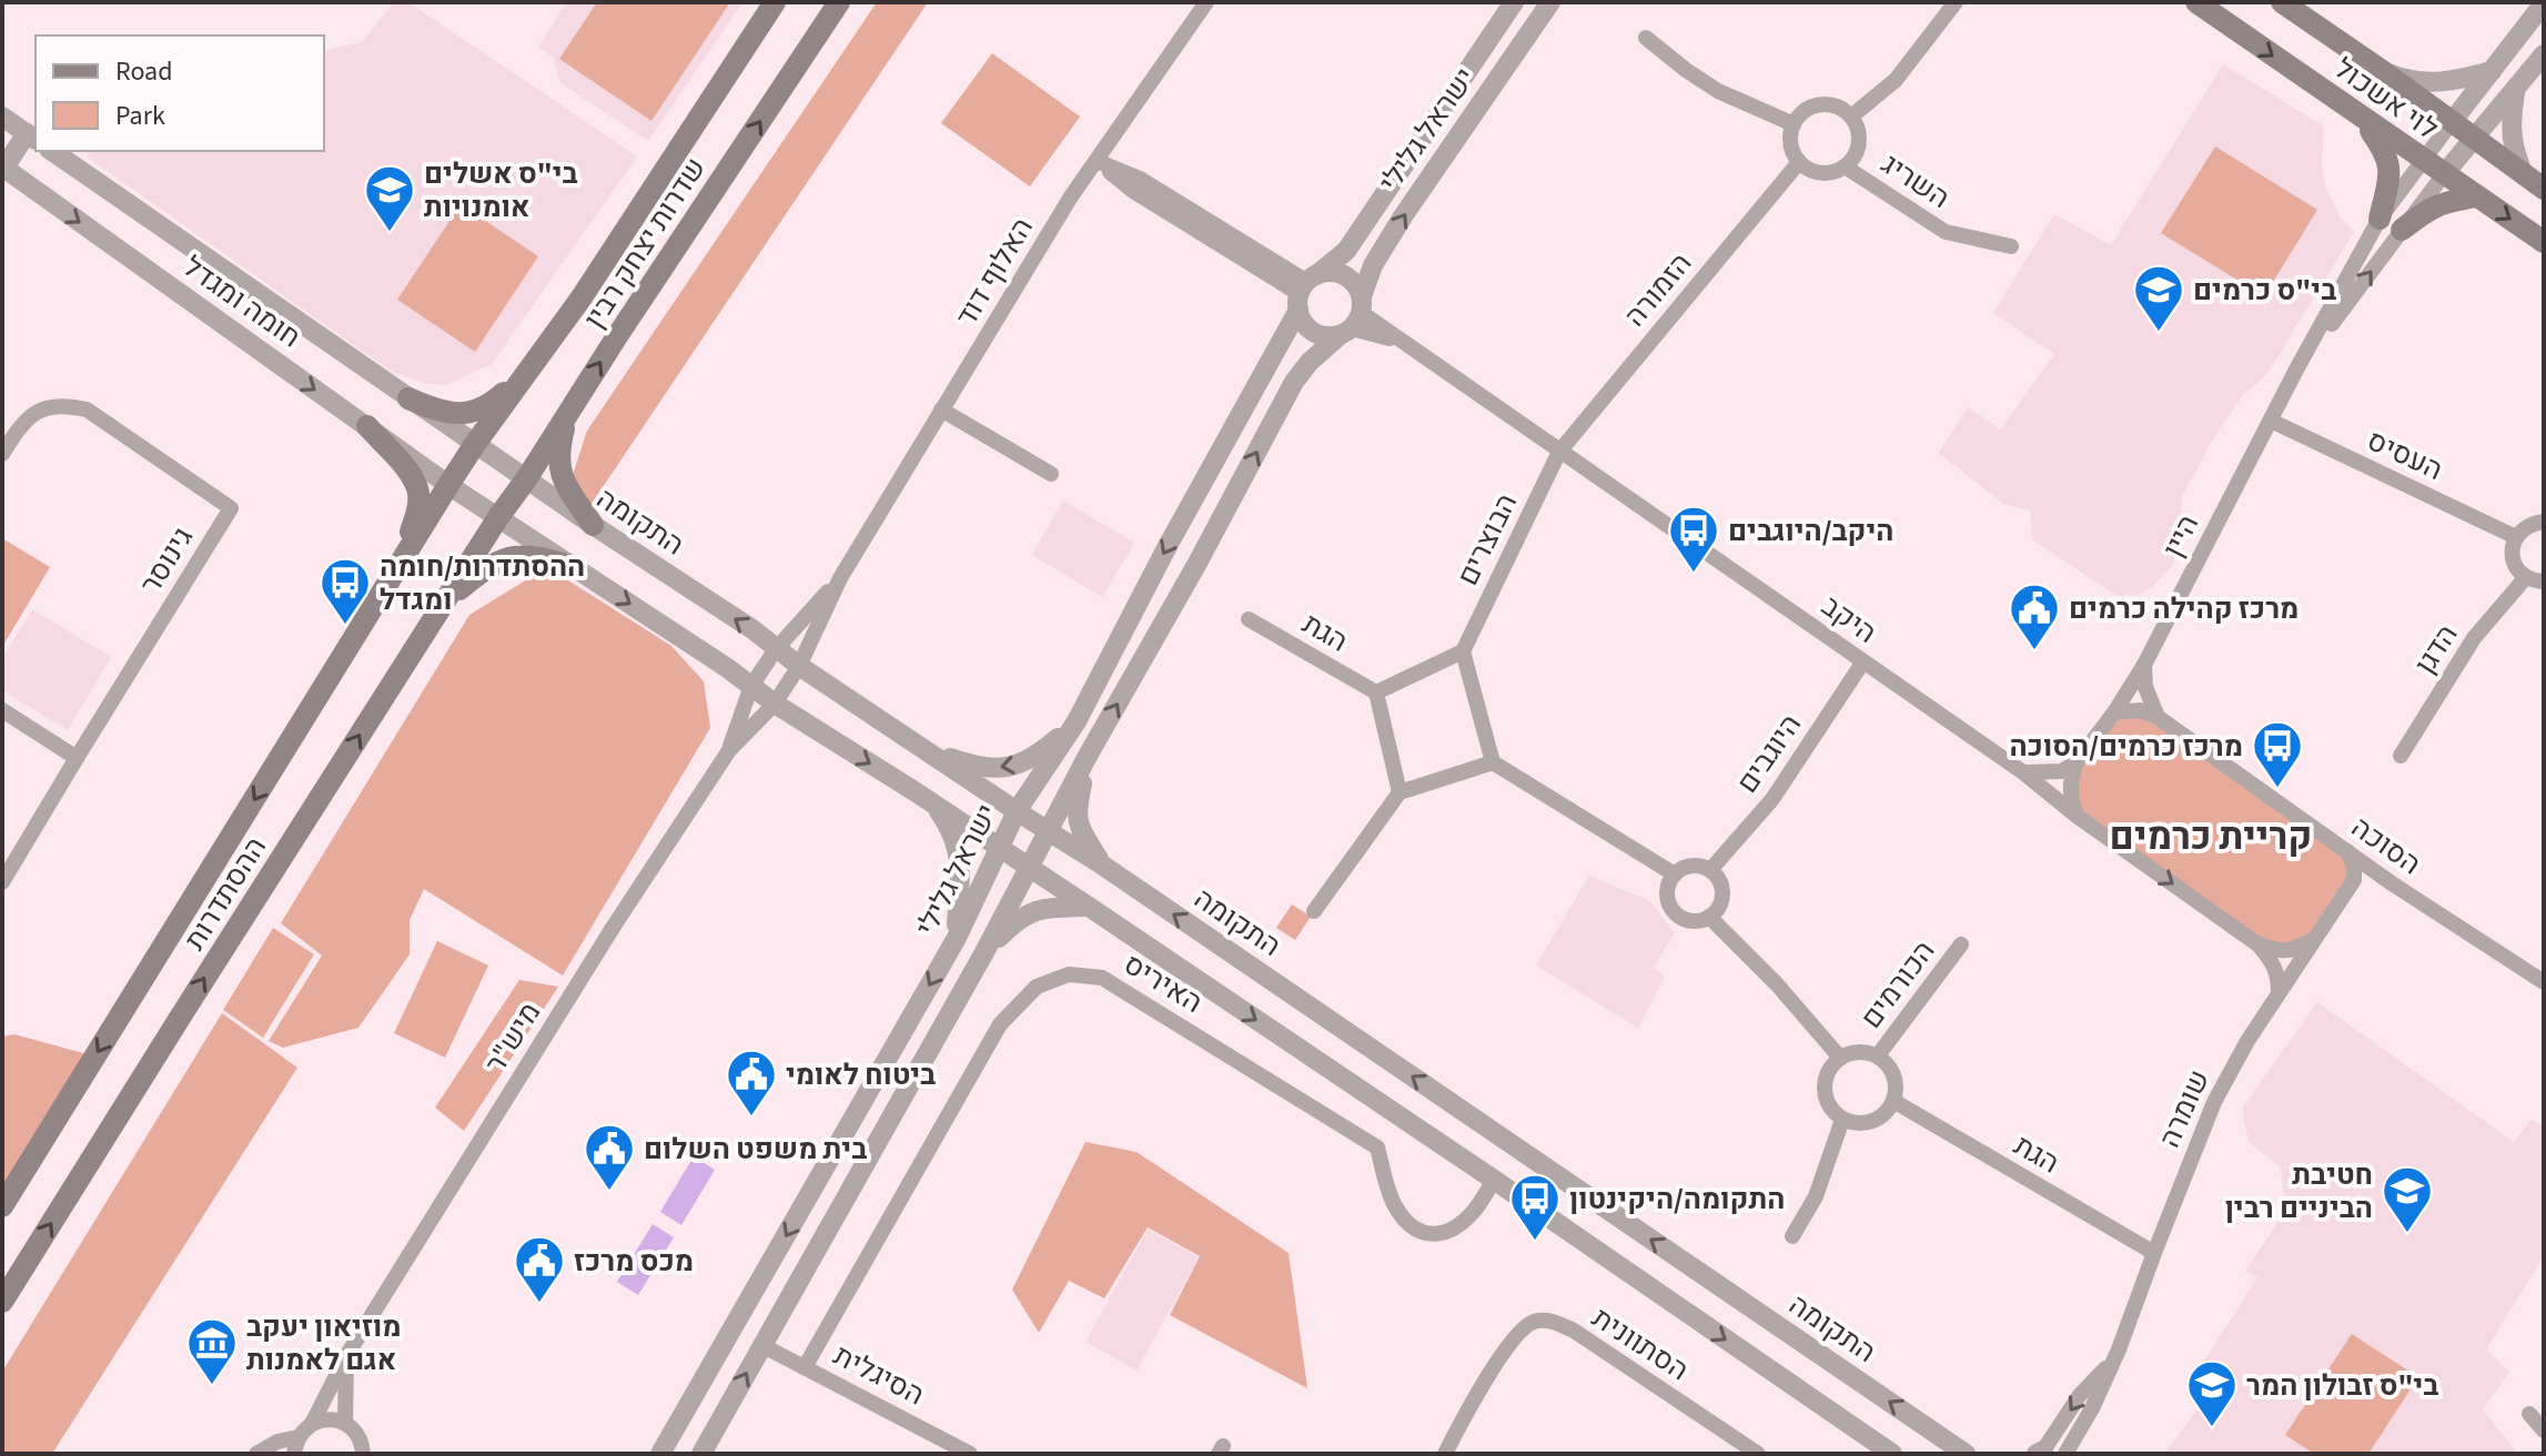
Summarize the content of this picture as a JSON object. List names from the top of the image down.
{
  "streets": {
    "main road": ["לוי אשכול", "שדרות יצחק רבין", "ההסתדרות"],
    "street": [
      "ישראל גלילי",
      "השריג",
      "האלוף דוד",
      "הזמורה",
      "חומה ומגדל",
      "העסיס",
      "התקומה",
      "היין",
      "הבוצרים",
      "גינוסר",
      "היקב",
      "הגת",
      "הדגן",
      "היוגבים",
      "הסוכה",
      "האיריס",
      "הכורמים",
      "מיש\"ר",
      "שומרה",
      "הסתוונית",
      "הסיגלית"
    ]
  },
  "crossings": [
    ["לוי אשכול", "היין"],
    ["ישראל גלילי", "התקומה"],
    ["ישראל גלילי", "היקב"],
    ["ישראל גלילי", "הסיגלית"],
    ["השריג", "הזמורה"],
    ["שדרות יצחק רבין", "חומה ומגדל"],
    ["שדרות יצחק רבין", "התקומה"],
    ["שדרות יצחק רבין", "ההסתדרות"],
    ["האלוף דוד", "התקומה"],
    ["האלוף דוד", "מיש\"ר"],
    ["הזמורה", "הבוצרים"],
    ["הזמורה", "היקב"],
    ["חומה ומגדל", "התקומה"],
    ["חומה ומגדל", "ההסתדרות"],
    ["העסיס", "היין"],
    ["התקומה", "מיש\"ר"],
    ["היין", "הסוכה"],
    ["הבוצרים", "היקב"],
    ["היקב", "היוגבים"],
    ["היקב", "שומרה"],
    ["הגת", "הכורמים"],
    ["הגת", "שומרה"],
    ["הסוכה", "שומרה"],
    ["האיריס", "הסיגלית"]
  ],
  "districts": ["קריית כרמים"],
  "places": {
    "school or university": [
      "בי\"ס אשלים אומנויות",
      "בי\"ס כרמים",
      "חטיבת הביניים רבין",
      "בי\"ס זבולון המר"
    ],
    "bus stop": [
      "היקב/היוגבים",
      "ההסתדרות/חומה ומגדל",
      "מרכז כרמים/הסוכה",
      "התקומה/היקינטון"
    ],
    "public building": [
      "מרכז קהילה כרמים",
      "ביטוח לאומי",
      "בית משפט השלום",
      "מכס מרכז"
    ],
    "museum": ["מוזיאון יעקב אגם לאמנות"]
  },
  "legend": ["Road", "Park"]
}
